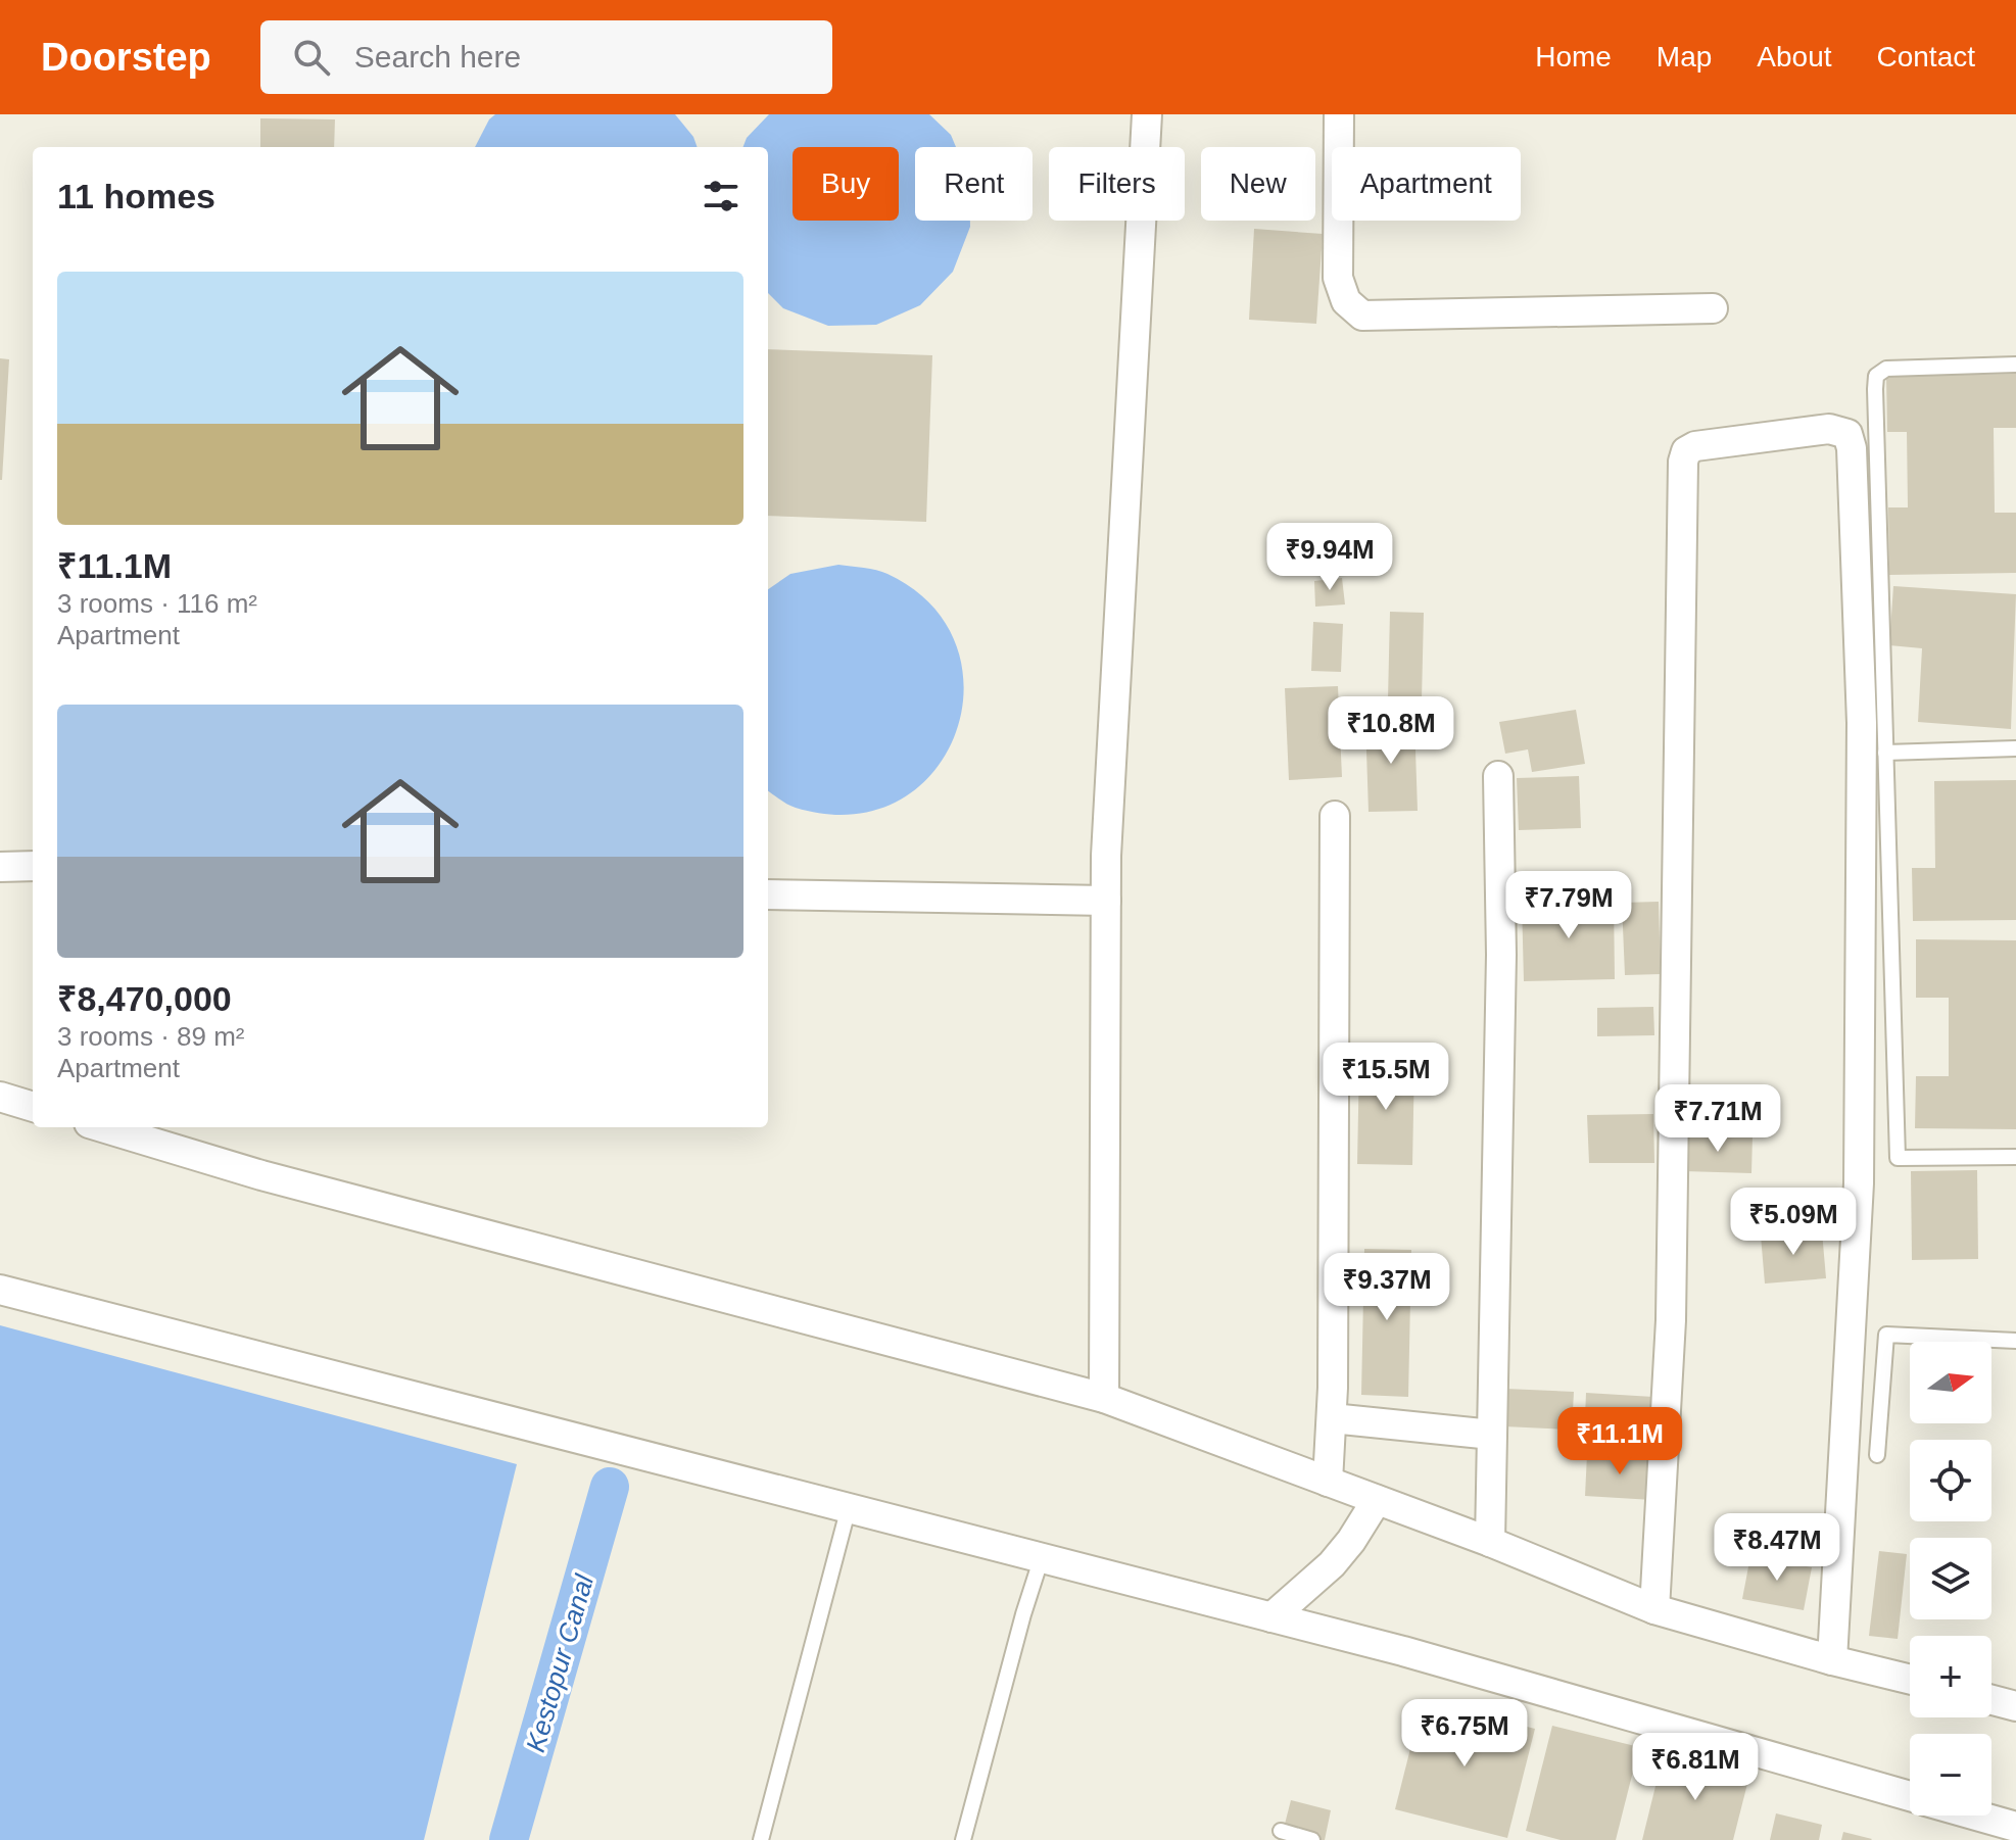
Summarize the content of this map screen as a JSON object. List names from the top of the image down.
{
  "water": ["Kestopur Canal"],
  "north": "right",
  "page": {
    "header": "Doorstep",
    "search": "Search here",
    "nav": [
      "Home",
      "Map",
      "About",
      "Contact"
    ],
    "chip": [
      "Buy",
      "Rent",
      "Filters",
      "New",
      "Apartment"
    ],
    "heading": "11 homes",
    "list": [
      {
        "name": "₹11.1M",
        "note": "3 rooms · 116 m² · Apartment"
      },
      {
        "name": "₹8,470,000",
        "note": "3 rooms · 89 m² · Apartment"
      }
    ],
    "price": [
      "₹9.94M",
      "₹10.8M",
      "₹7.79M",
      "₹15.5M",
      "₹7.71M",
      "₹5.09M",
      "₹9.37M",
      "₹11.1M",
      "₹8.47M",
      "₹6.75M",
      "₹6.81M"
    ],
    "map_buttons": ["+", "−"]
  }
}
